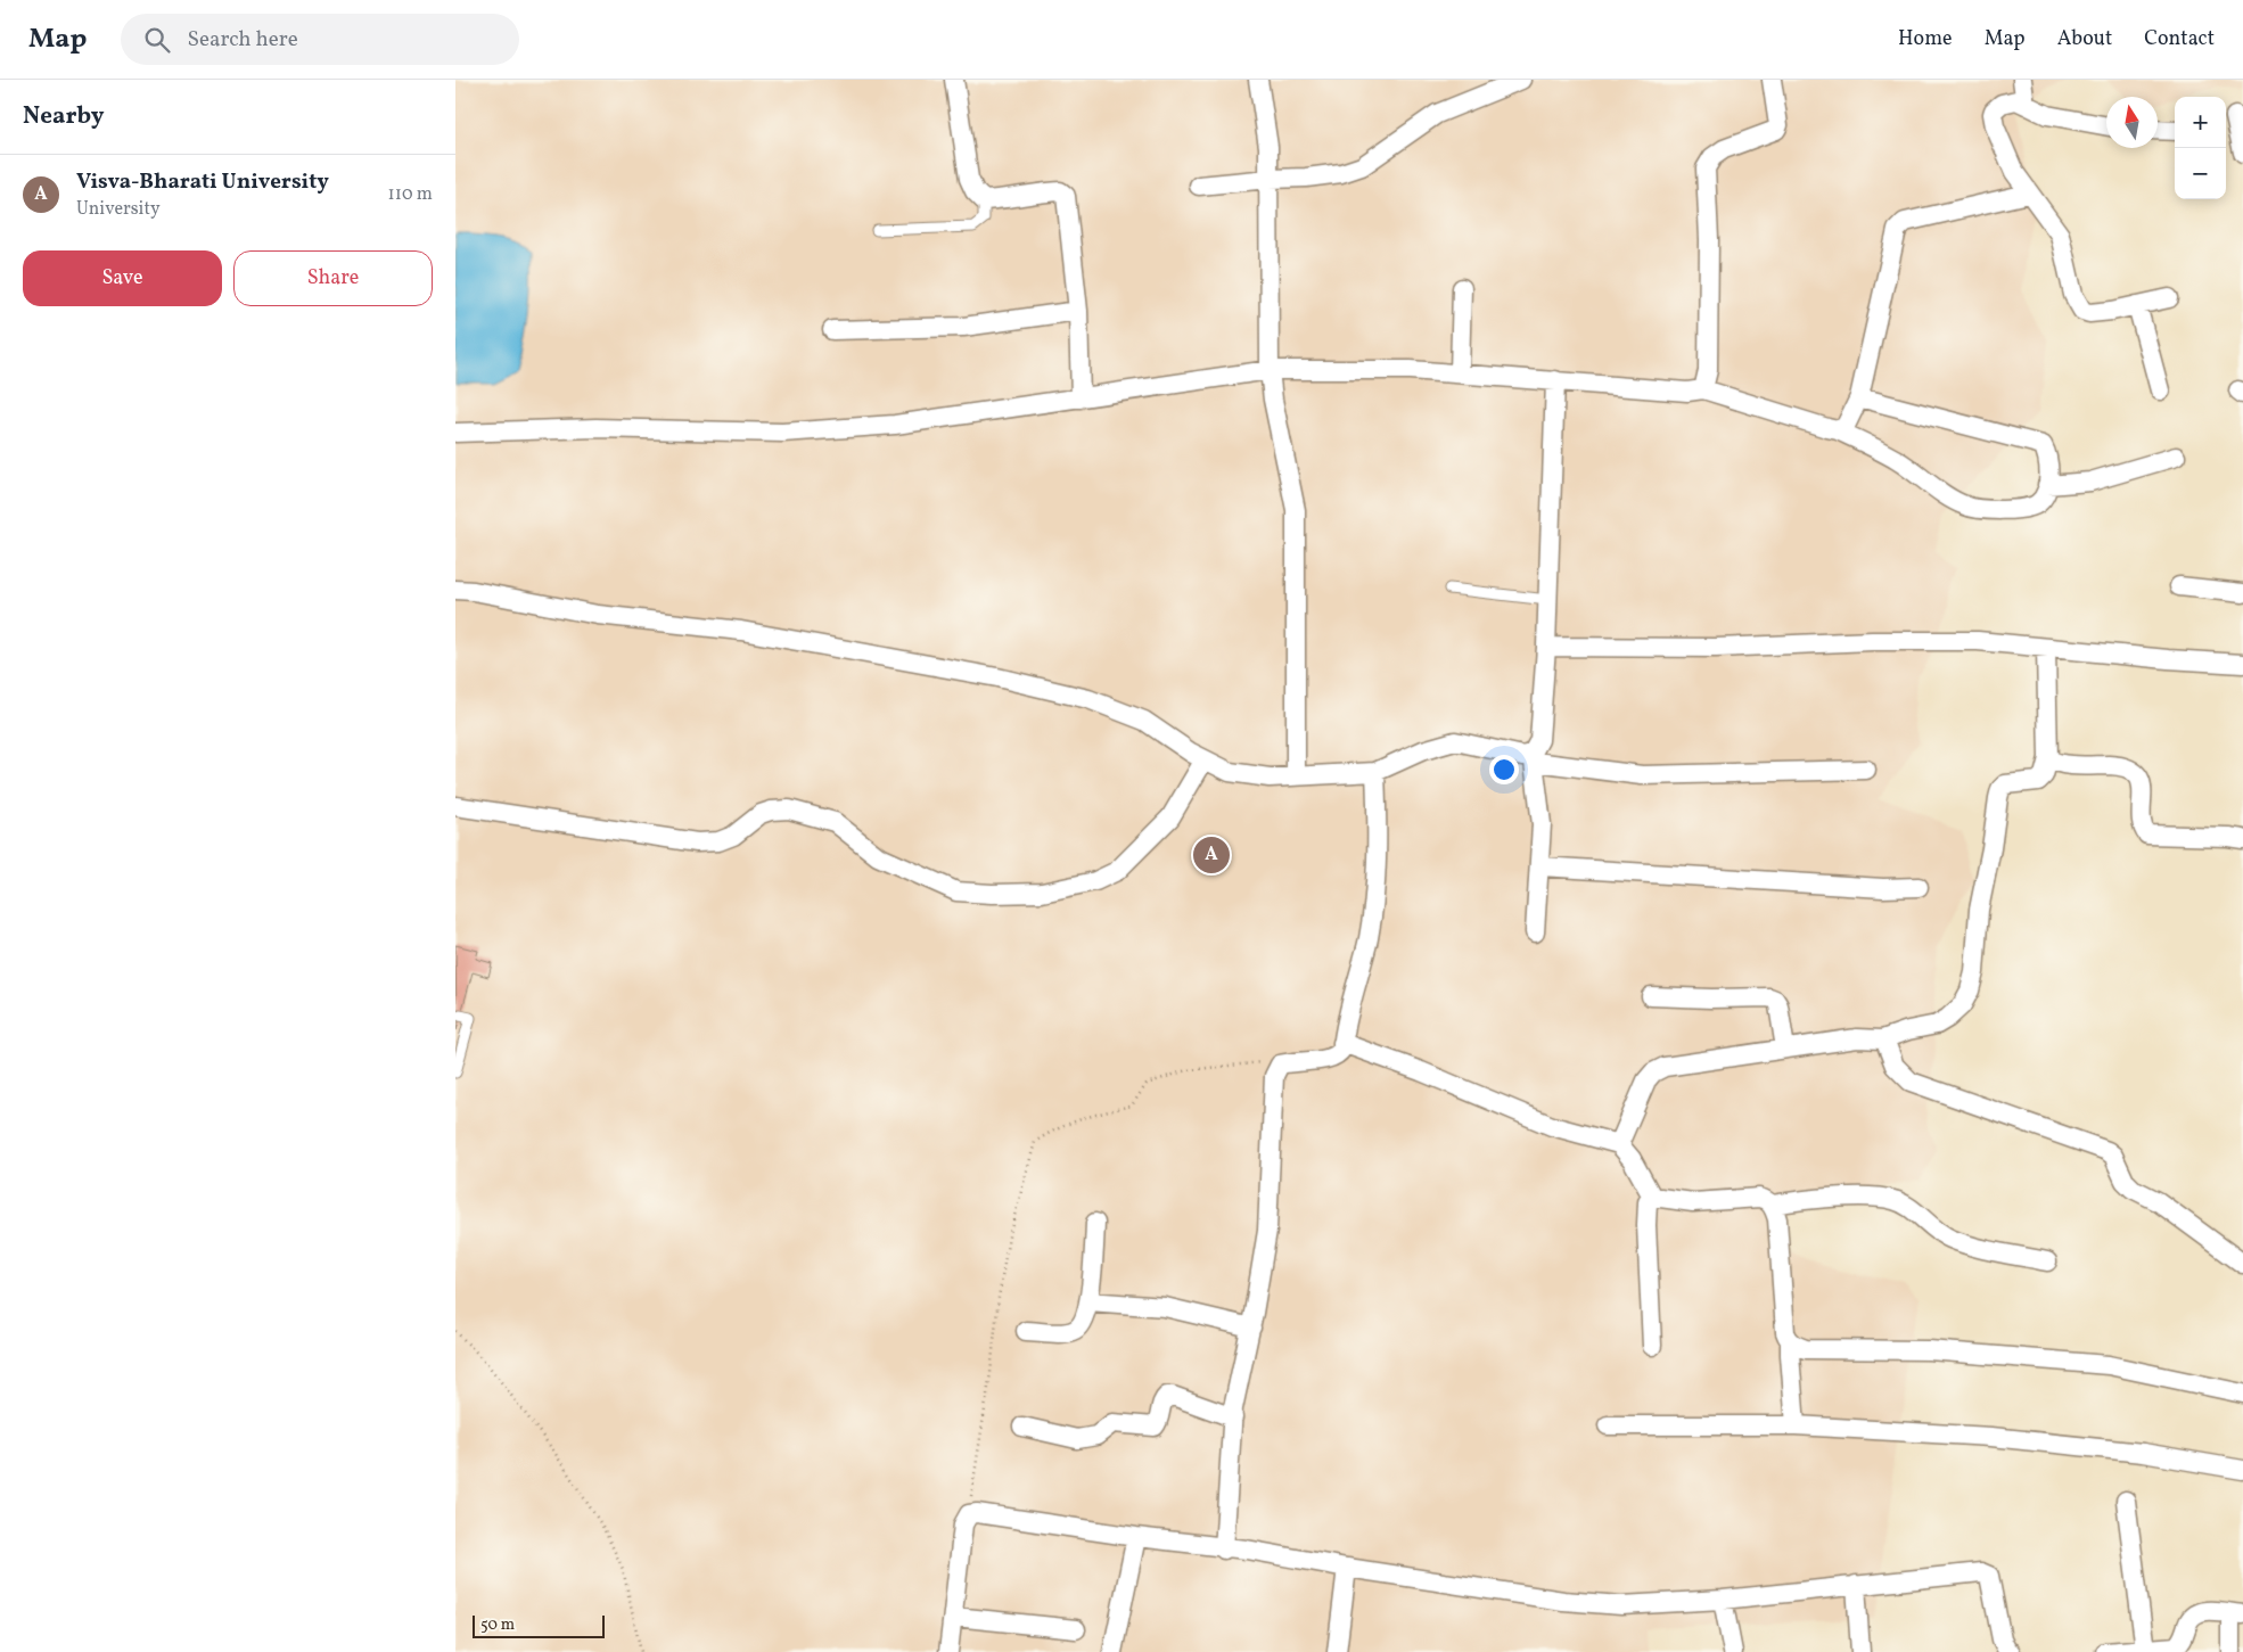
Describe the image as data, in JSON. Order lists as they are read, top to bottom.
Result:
{
  "scale_bar": "50 m",
  "north": "top",
  "page": {
    "header": "Map",
    "search": "Search here",
    "nav": [
      "Home",
      "Map",
      "About",
      "Contact"
    ],
    "heading": "Nearby",
    "map_buttons": ["+", "−"],
    "list": [
      {
        "mark": "A",
        "name": "Visva-Bharati University",
        "note": "University",
        "value": "110 m"
      }
    ],
    "buttons": ["Save", "Share"],
    "pins": "A",
    "scale": "50 m"
  }
}
